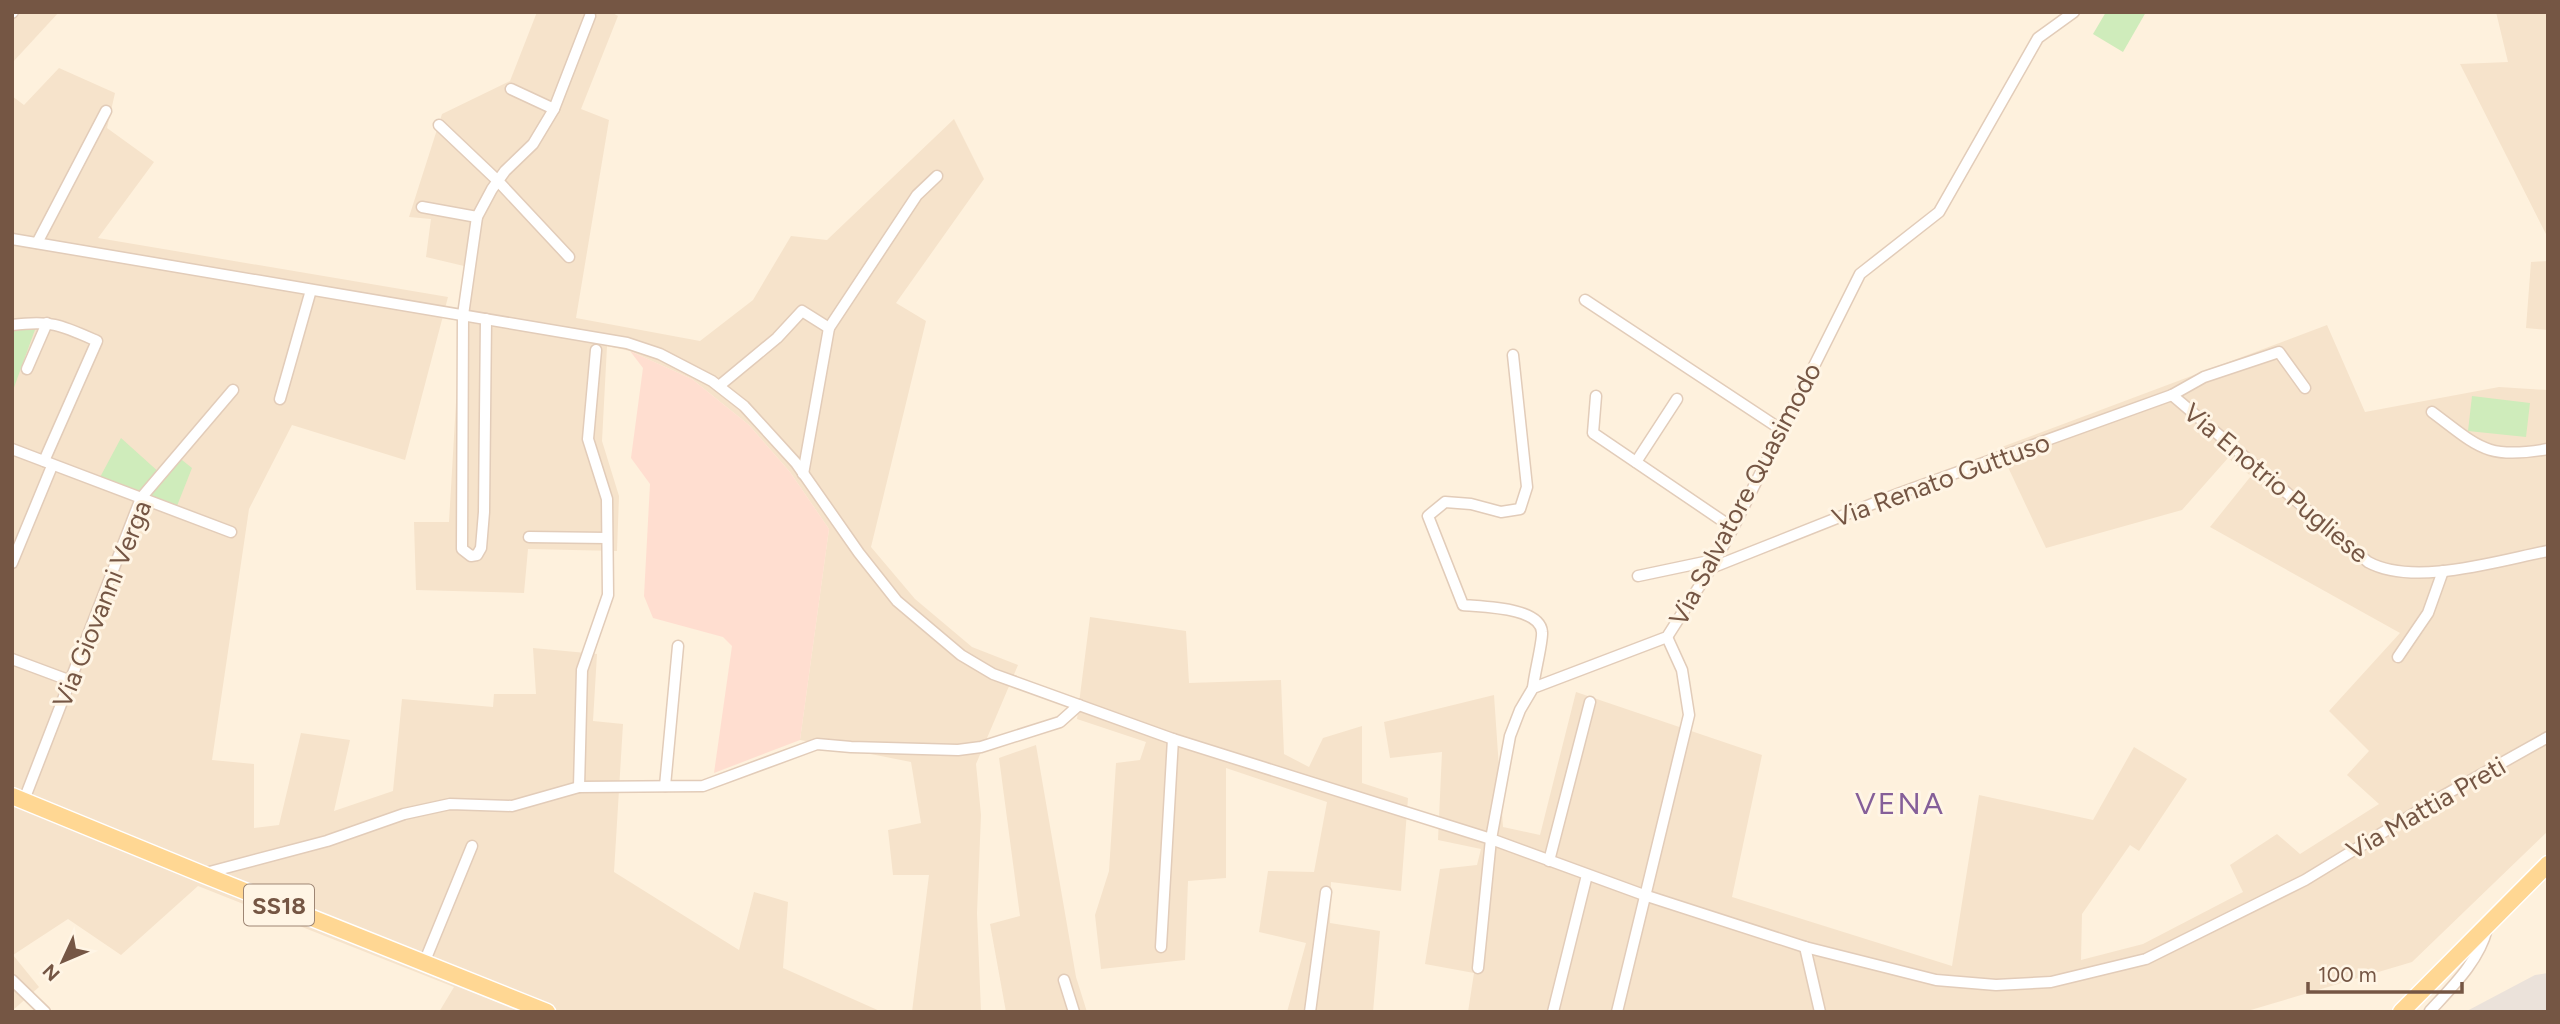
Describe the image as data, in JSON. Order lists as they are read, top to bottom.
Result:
{
  "streets": {
    "main road": ["SS18"],
    "street": [
      "Via Renato Guttuso",
      "Via Enotrio Pugliese",
      "Via Salvatore Quasimodo",
      "Via Giovanni Verga",
      "Via Mattia Preti"
    ]
  },
  "crossings": [
    ["Via Renato Guttuso", "Via Enotrio Pugliese"],
    ["Via Renato Guttuso", "Via Salvatore Quasimodo"],
    ["Via Giovanni Verga", "SS18"]
  ],
  "districts": ["VENA"],
  "scale_bar": "100 m",
  "north": "bottom left"
}
